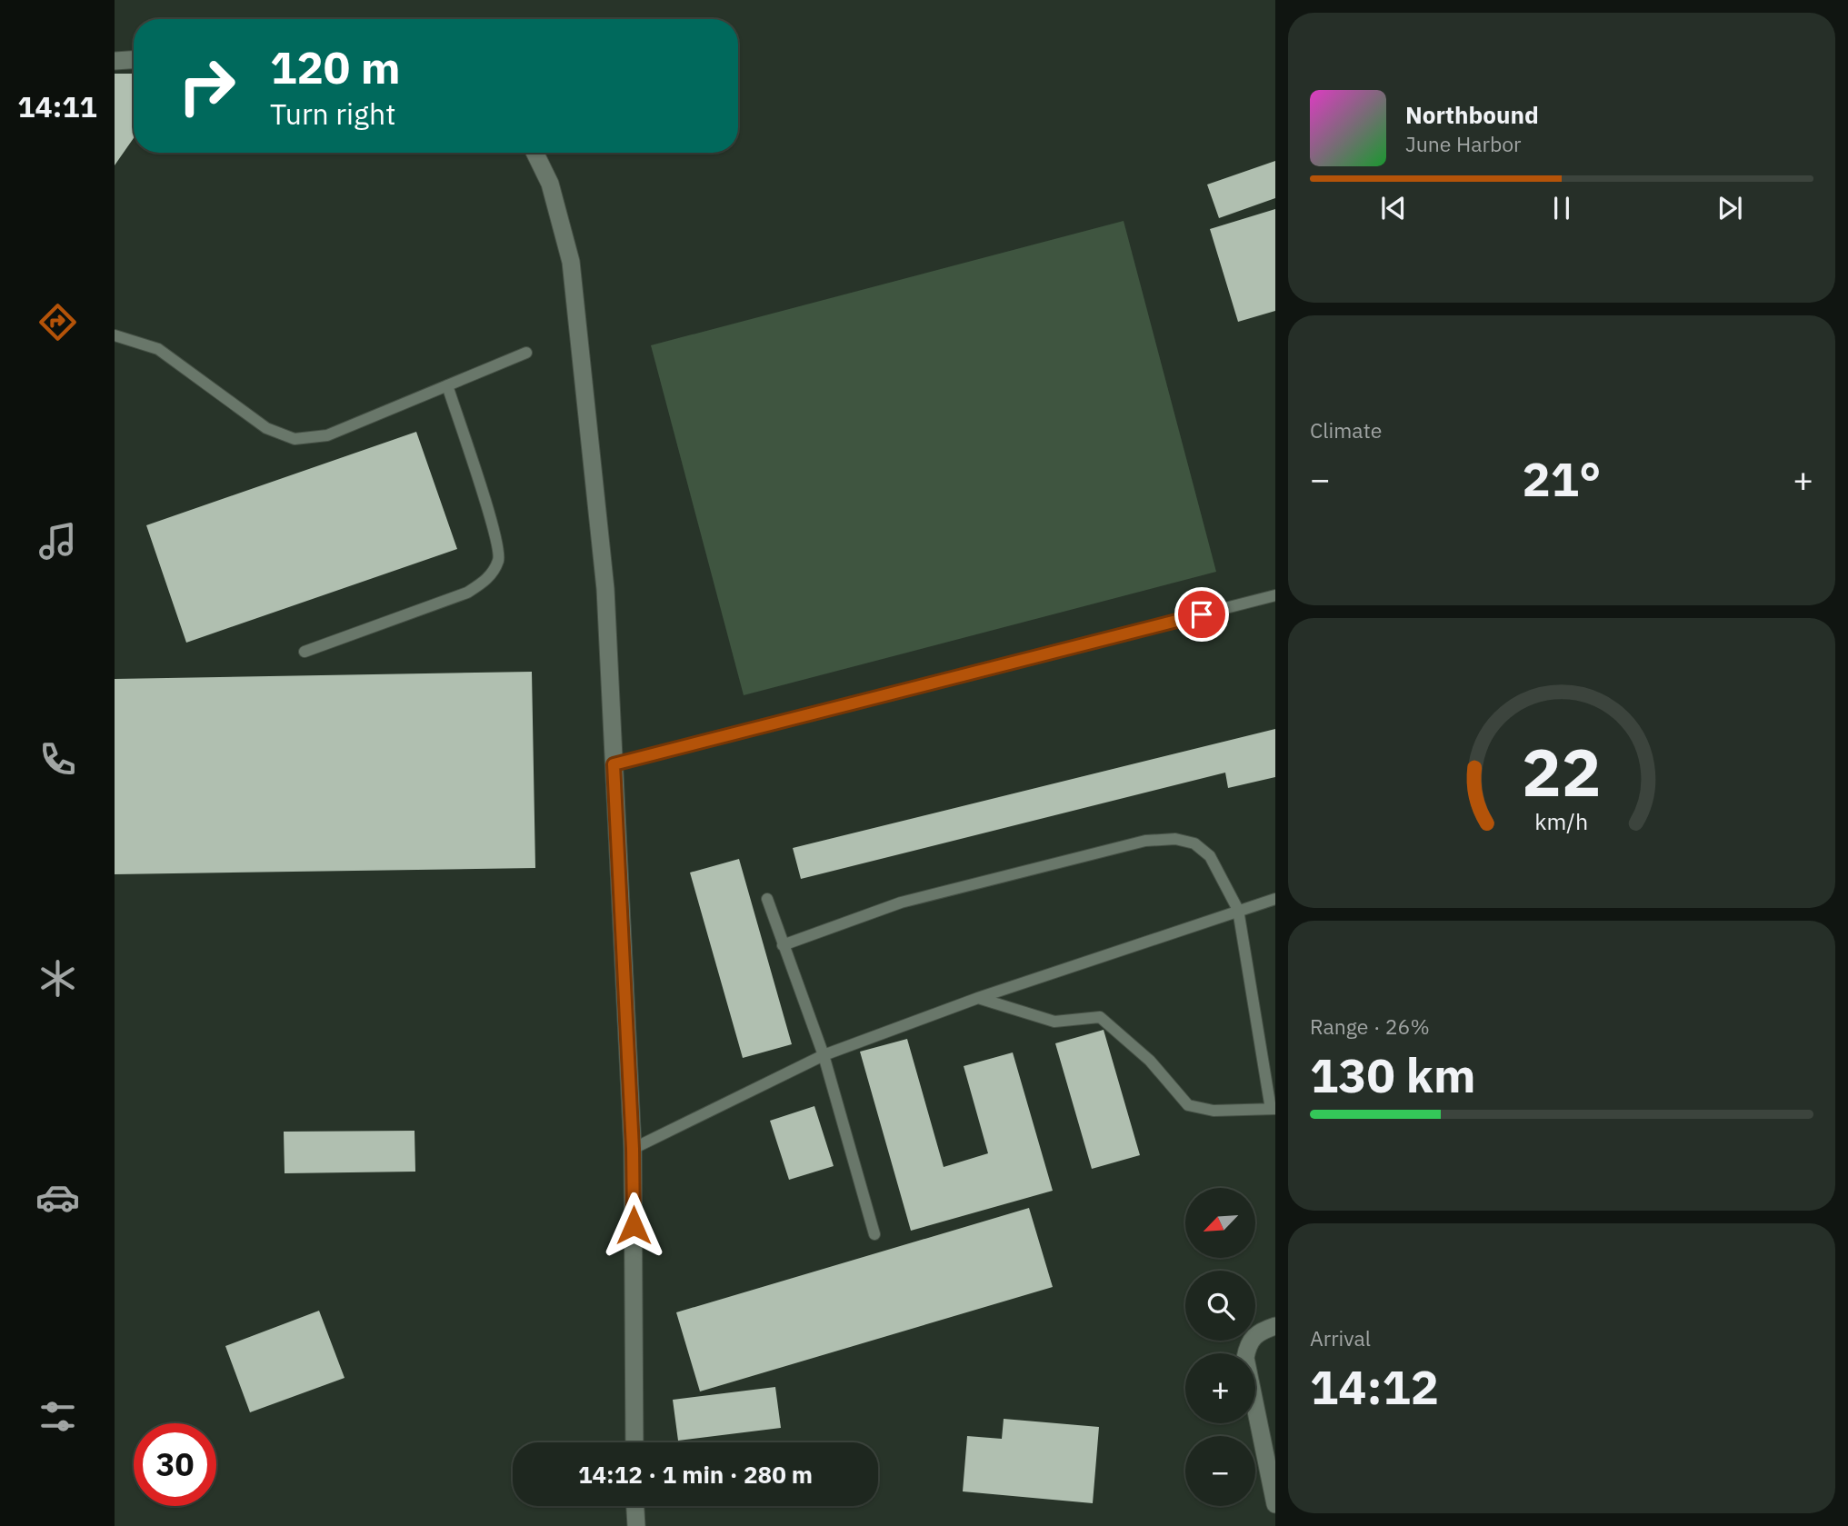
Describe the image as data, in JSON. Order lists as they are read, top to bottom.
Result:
{
  "north": "bottom left",
  "page": {
    "tabs": "14:11",
    "turn": ["120 m", "Turn right"],
    "song": ["Northbound", "June Harbor"],
    "tile": [
      "Climate",
      ["Range · 26%", "130 km"],
      ["Arrival", "14:12"]
    ],
    "heat": ["−", "21°", "+"],
    "map_buttons": ["+", "−"],
    "limit": "30",
    "trip": "14:12 · 1 min · 280 m",
    "gauge": ["22", "km/h"]
  }
}
